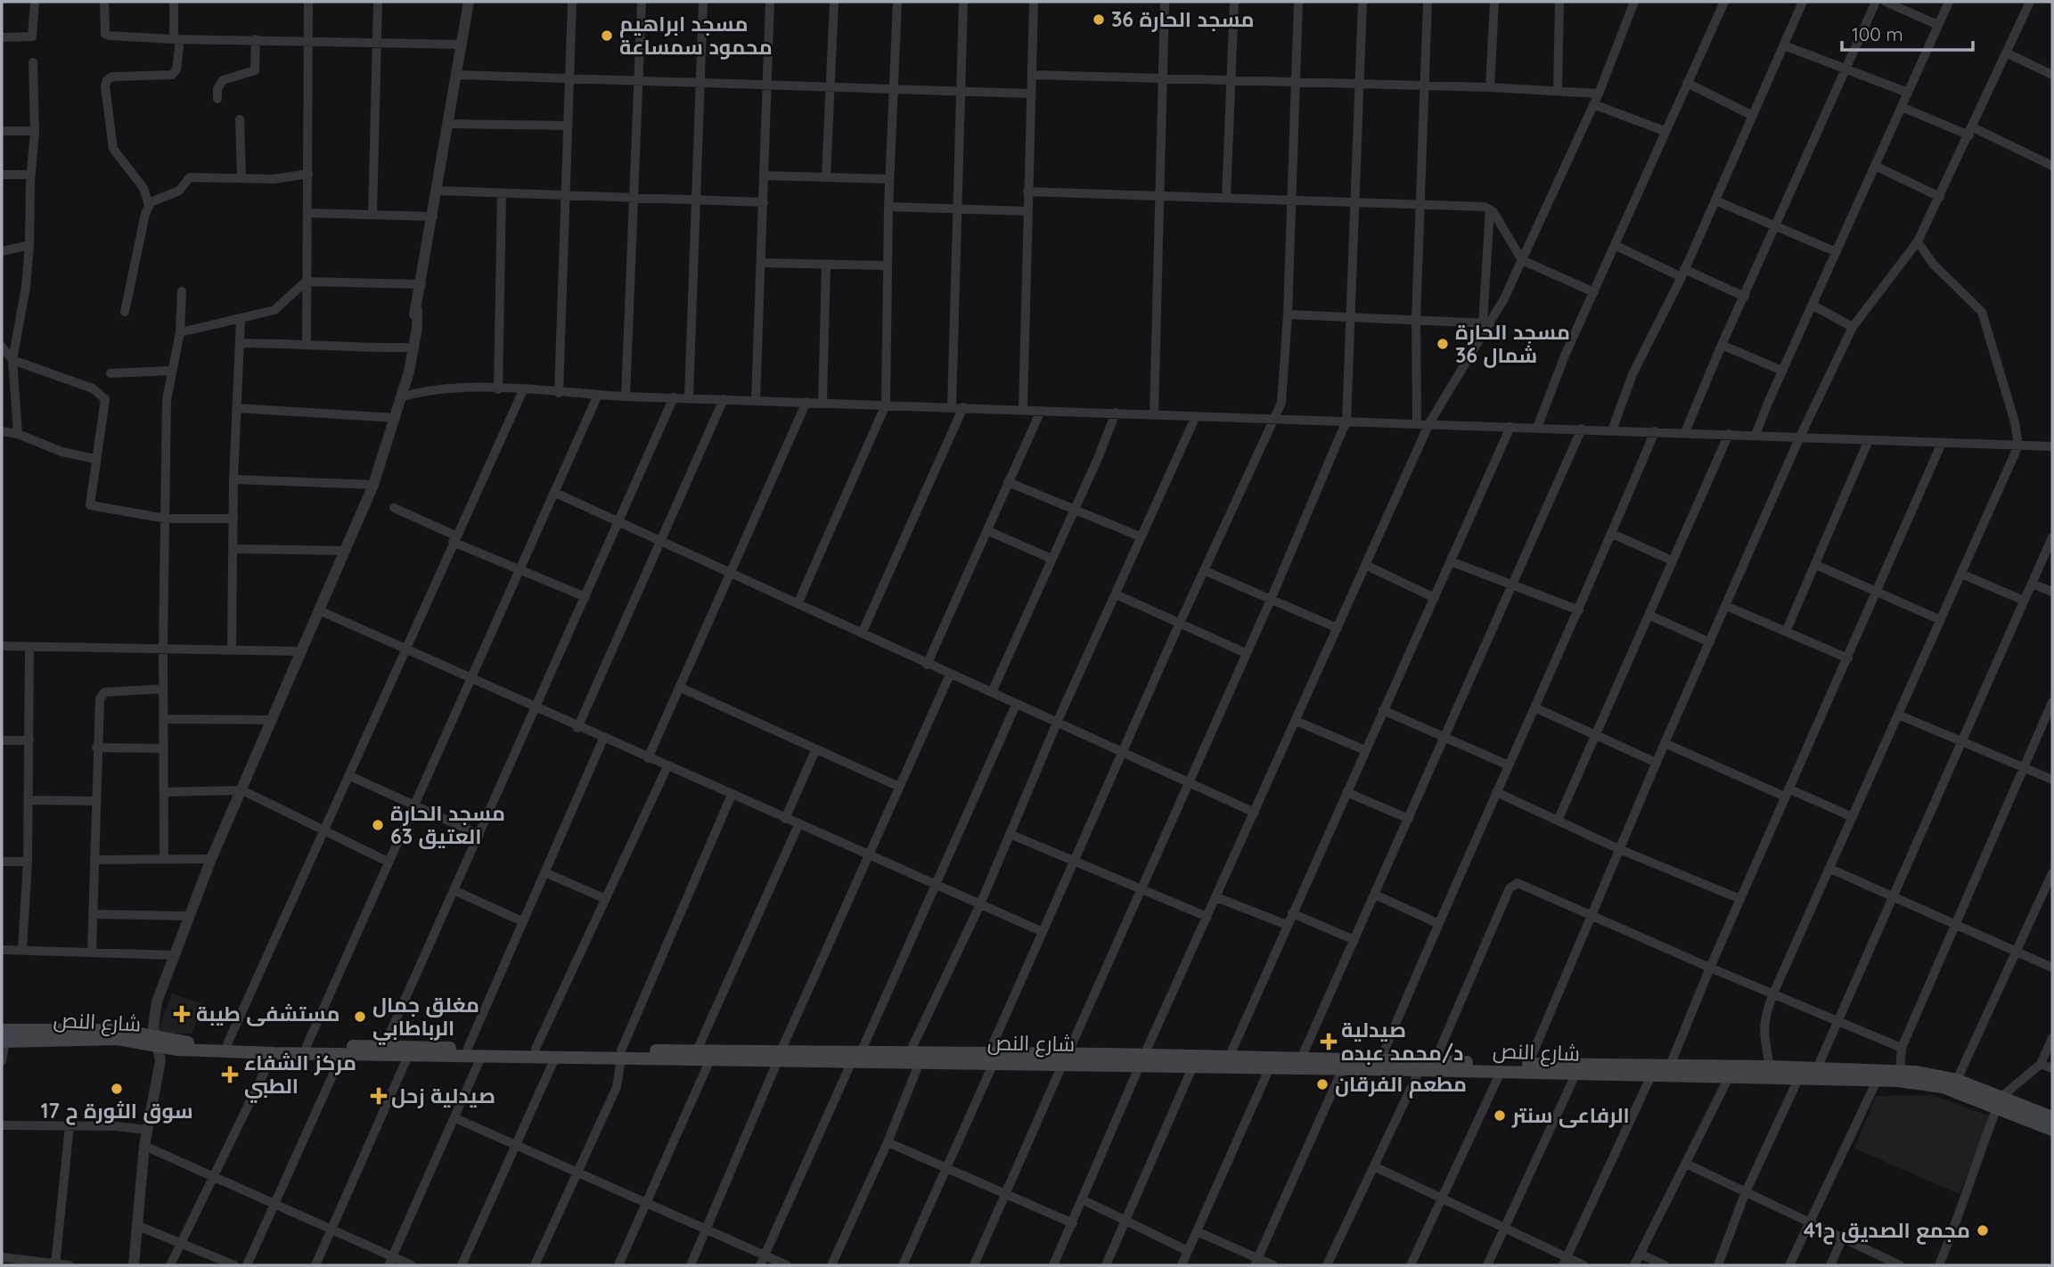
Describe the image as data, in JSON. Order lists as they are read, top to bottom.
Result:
{
  "streets": {
    "main road": ["شارع النص"]
  },
  "places": {
    "other": [
      "مسجد الحارة 36",
      "مسجد ابراهيم محمود سمساعة",
      "مسجد الحارة 36 شمال",
      "مسجد الحارة 63 العتيق",
      "مغلق جمال الرباطابي",
      "مطعم الفرقان",
      "سوق الثورة ح 17",
      "الرفاعى سنتر",
      "مجمع الصديق ح41"
    ],
    "health": [
      "مستشفى طيبة",
      "صيدلية د/محمد عبده",
      "مركز الشفاء الطبي",
      "صيدلية زحل"
    ]
  },
  "scale_bar": "100 m"
}
